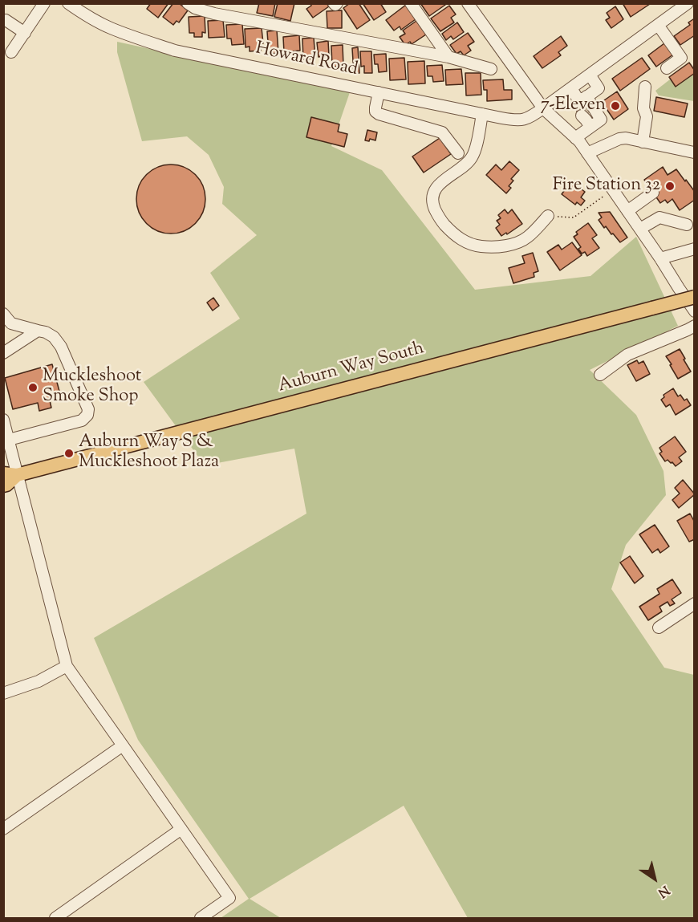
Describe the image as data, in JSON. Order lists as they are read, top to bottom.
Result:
{
  "streets": {
    "main road": ["Auburn Way South"],
    "street": ["Howard Road"]
  },
  "places": [
    "7-Eleven",
    "Fire Station 32",
    "Muckleshoot Smoke Shop",
    "Auburn Way S & Muckleshoot Plaza"
  ],
  "north": "bottom right"
}
